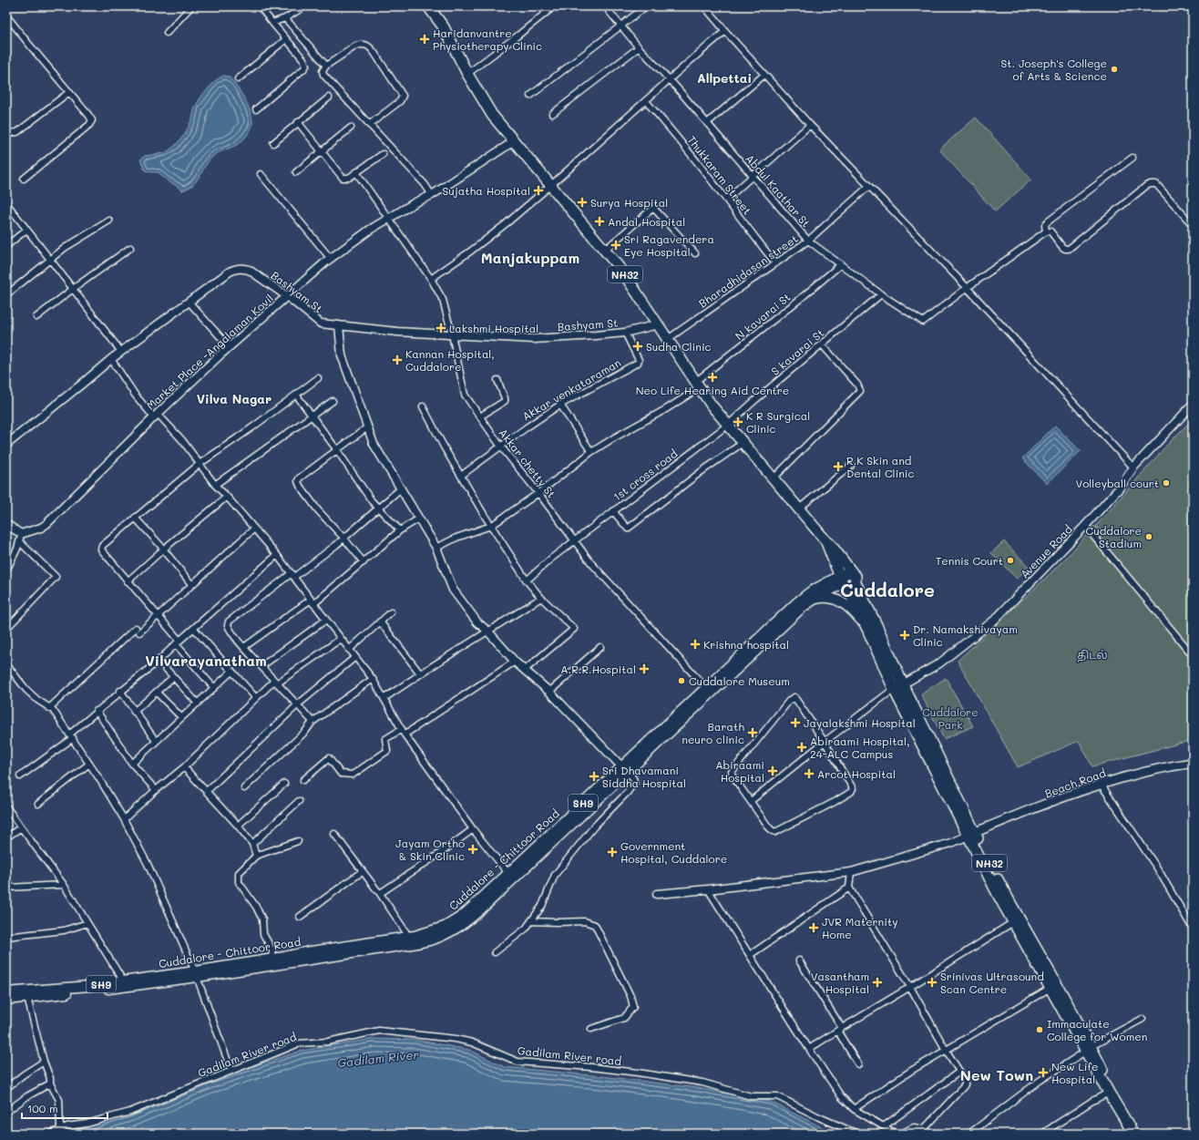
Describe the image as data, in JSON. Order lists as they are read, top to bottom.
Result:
{
  "streets": {
    "highway": ["NH32"],
    "main road": ["Beach Road", "SH9", "Cuddalore - Chittoor Road"],
    "street": [
      "Thukkaram Street",
      "Abdul Kaathar St",
      "Bharadhidasan street",
      "Bashyam St",
      "N kavarai St",
      "Market Place -Angalaman Kovil",
      "S kavarai St",
      "Akkar venkataraman",
      "Akkar chetty St",
      "1st cross road",
      "Avenue Road",
      "Gadilam River road"
    ]
  },
  "crossings": [
    ["Thukkaram Street", "Bharadhidasan street"],
    ["Abdul Kaathar St", "Bharadhidasan street"],
    ["Abdul Kaathar St", "N kavarai St"],
    ["Abdul Kaathar St", "S kavarai St"],
    ["Bharadhidasan street", "NH32"],
    ["NH32", "Bashyam St"],
    ["NH32", "N kavarai St"],
    ["NH32", "Market Place -Angalaman Kovil"],
    ["NH32", "S kavarai St"],
    ["NH32", "1st cross road"],
    ["NH32", "Avenue Road"],
    ["NH32", "Beach Road"],
    ["NH32", "Cuddalore - Chittoor Road"],
    ["Bashyam St", "Market Place -Angalaman Kovil"],
    ["Bashyam St", "Akkar venkataraman"],
    ["Bashyam St", "Akkar chetty St"],
    ["N kavarai St", "Akkar chetty St"],
    ["Market Place -Angalaman Kovil", "Akkar chetty St"],
    ["S kavarai St", "1st cross road"],
    ["Akkar venkataraman", "Akkar chetty St"],
    ["Akkar chetty St", "1st cross road"],
    ["Akkar chetty St", "Cuddalore - Chittoor Road"]
  ],
  "districts": [
    "Allpettai",
    "Manjakuppam",
    "Vilva Nagar",
    "Cuddalore",
    "Vilvarayanatham",
    "New Town"
  ],
  "water": ["Gadilam River"],
  "parks": ["திடல்", "Cuddalore Park"],
  "places": {
    "health": [
      "Haridanvantre Physiotherapy Clinic",
      "Sujatha Hospital",
      "Surya Hospital",
      "Andal Hospital",
      "Sri Ragavendera Eye Hospital",
      "Lakshmi Hospital",
      "Sudha Clinic",
      "Kannan Hospital, Cuddalore",
      "Neo Life Hearing Aid Centre",
      "K R Surgical Clinic",
      "R.K Skin and Dental Clinic",
      "Dr. Namakshivayam Clinic",
      "Krishna hospital",
      "A.R.R.Hospital",
      "Jayalakshmi Hospital",
      "Barath neuro clinic",
      "Abiraami Hospital, 24-ALC Campus",
      "Abiraami Hospital",
      "Arcot Hospital",
      "Sri Dhavamani Siddha Hospital",
      "Jayam Ortho & Skin Clinic",
      "Government Hospital, Cuddalore",
      "JVR Maternity Home",
      "Vasantham Hospital",
      "Srinivas Ultrasound Scan Centre",
      "New Life Hospital"
    ],
    "other": [
      "St. Joseph's College of Arts & Science",
      "Volleyball court",
      "Cuddalore Stadium",
      "Tennis Court",
      "Cuddalore Museum",
      "Immaculate College for Women"
    ]
  },
  "scale_bar": "100 m"
}
